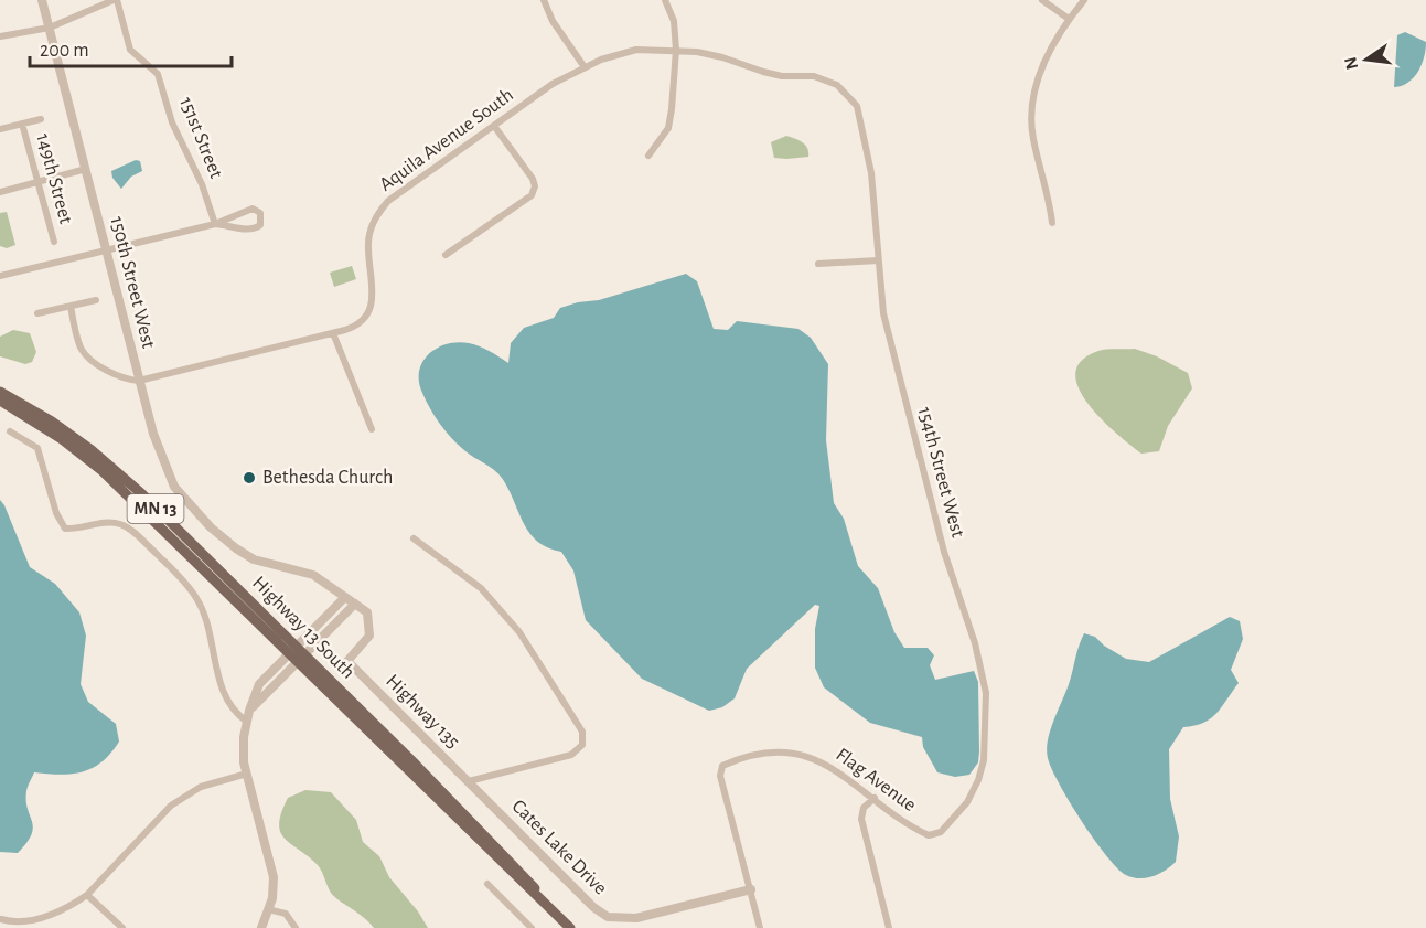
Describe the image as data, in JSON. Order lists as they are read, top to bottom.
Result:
{
  "streets": {
    "main road": ["MN 13", "Highway 13 South"],
    "street": [
      "151st Street",
      "Aquila Avenue South",
      "149th Street",
      "150th Street West",
      "154th Street West",
      "Highway 135",
      "Flag Avenue",
      "Cates Lake Drive"
    ]
  },
  "crossings": [
    ["Aquila Avenue South", "150th Street West"],
    ["Aquila Avenue South", "154th Street West"],
    ["150th Street West", "Highway 135"],
    ["154th Street West", "Flag Avenue"],
    ["Highway 135", "Cates Lake Drive"],
    ["Flag Avenue", "Cates Lake Drive"]
  ],
  "places": ["Bethesda Church"],
  "scale_bar": "200 m",
  "north": "left"
}
